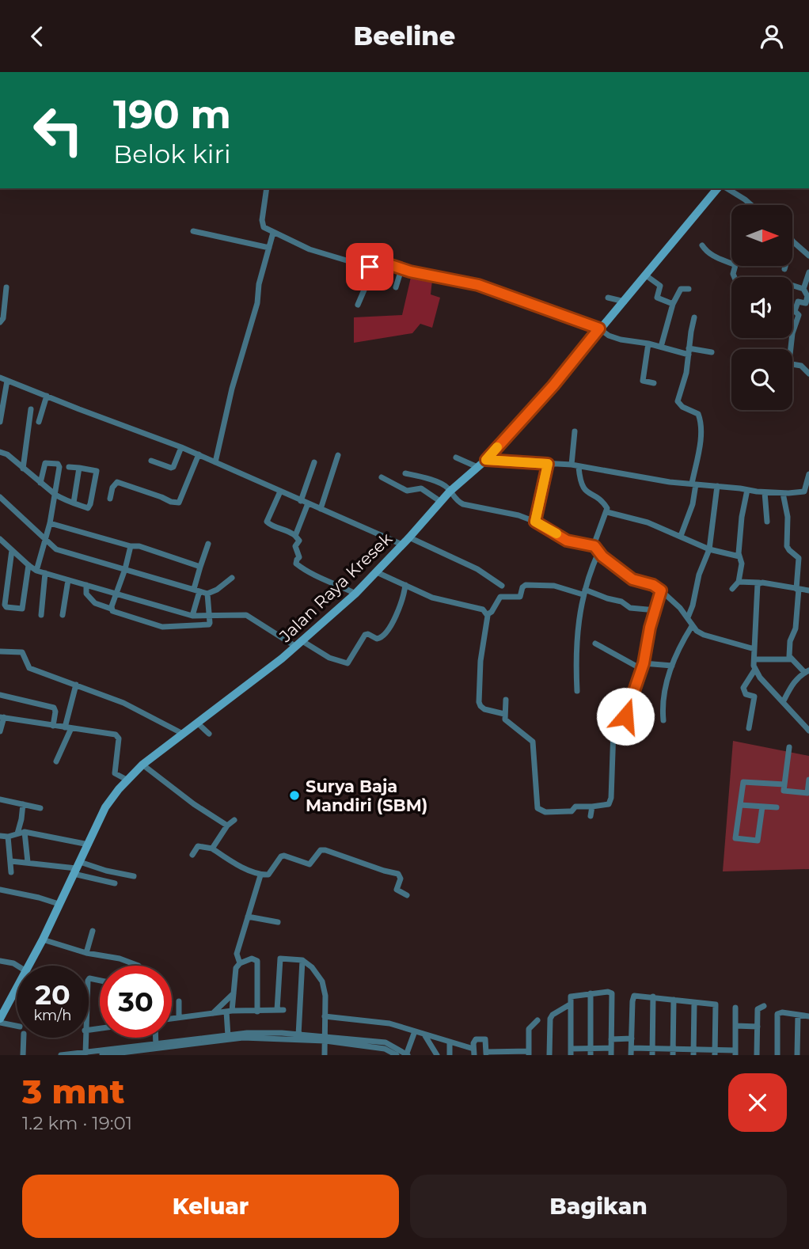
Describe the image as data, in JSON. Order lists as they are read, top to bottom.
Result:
{
  "streets": {
    "main road": ["Jalan Raya Kresek"]
  },
  "places": ["Surya Baja Mandiri (SBM)"],
  "north": "right",
  "page": {
    "header": "Beeline",
    "turn": ["190 m", "Belok kiri"],
    "speed": "20 km/h",
    "limit": "30",
    "heading": ["3 mnt", "1.2 km · 19:01"],
    "buttons": ["Keluar", "Bagikan"]
  }
}
